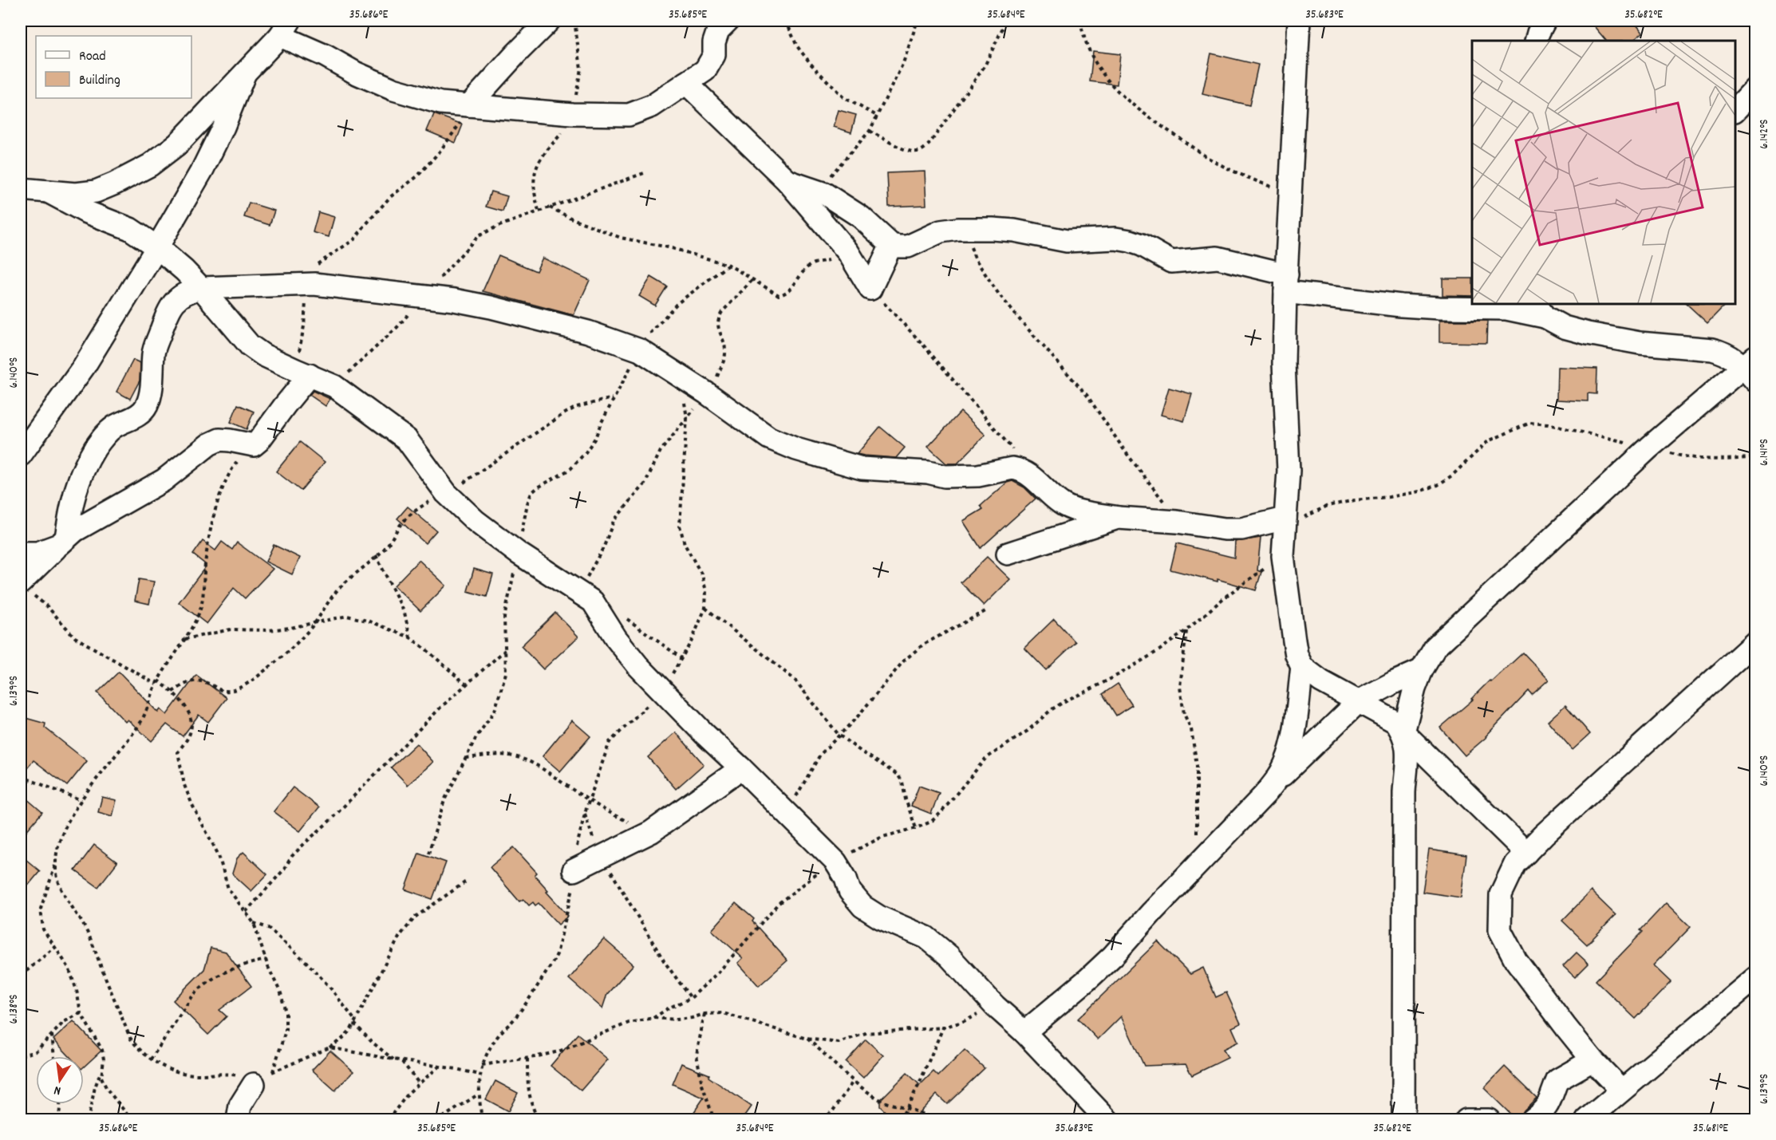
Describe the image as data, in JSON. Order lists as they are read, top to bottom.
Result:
{
  "legend": ["Road", "Building"],
  "north": "bottom",
  "coordinates": [
    "35.686°E",
    "35.685°E",
    "35.684°E",
    "35.683°E",
    "35.682°E",
    "6.142°S",
    "6.140°S",
    "6.141°S",
    "6.139°S",
    "6.138°S",
    "35.681°E"
  ]
}
